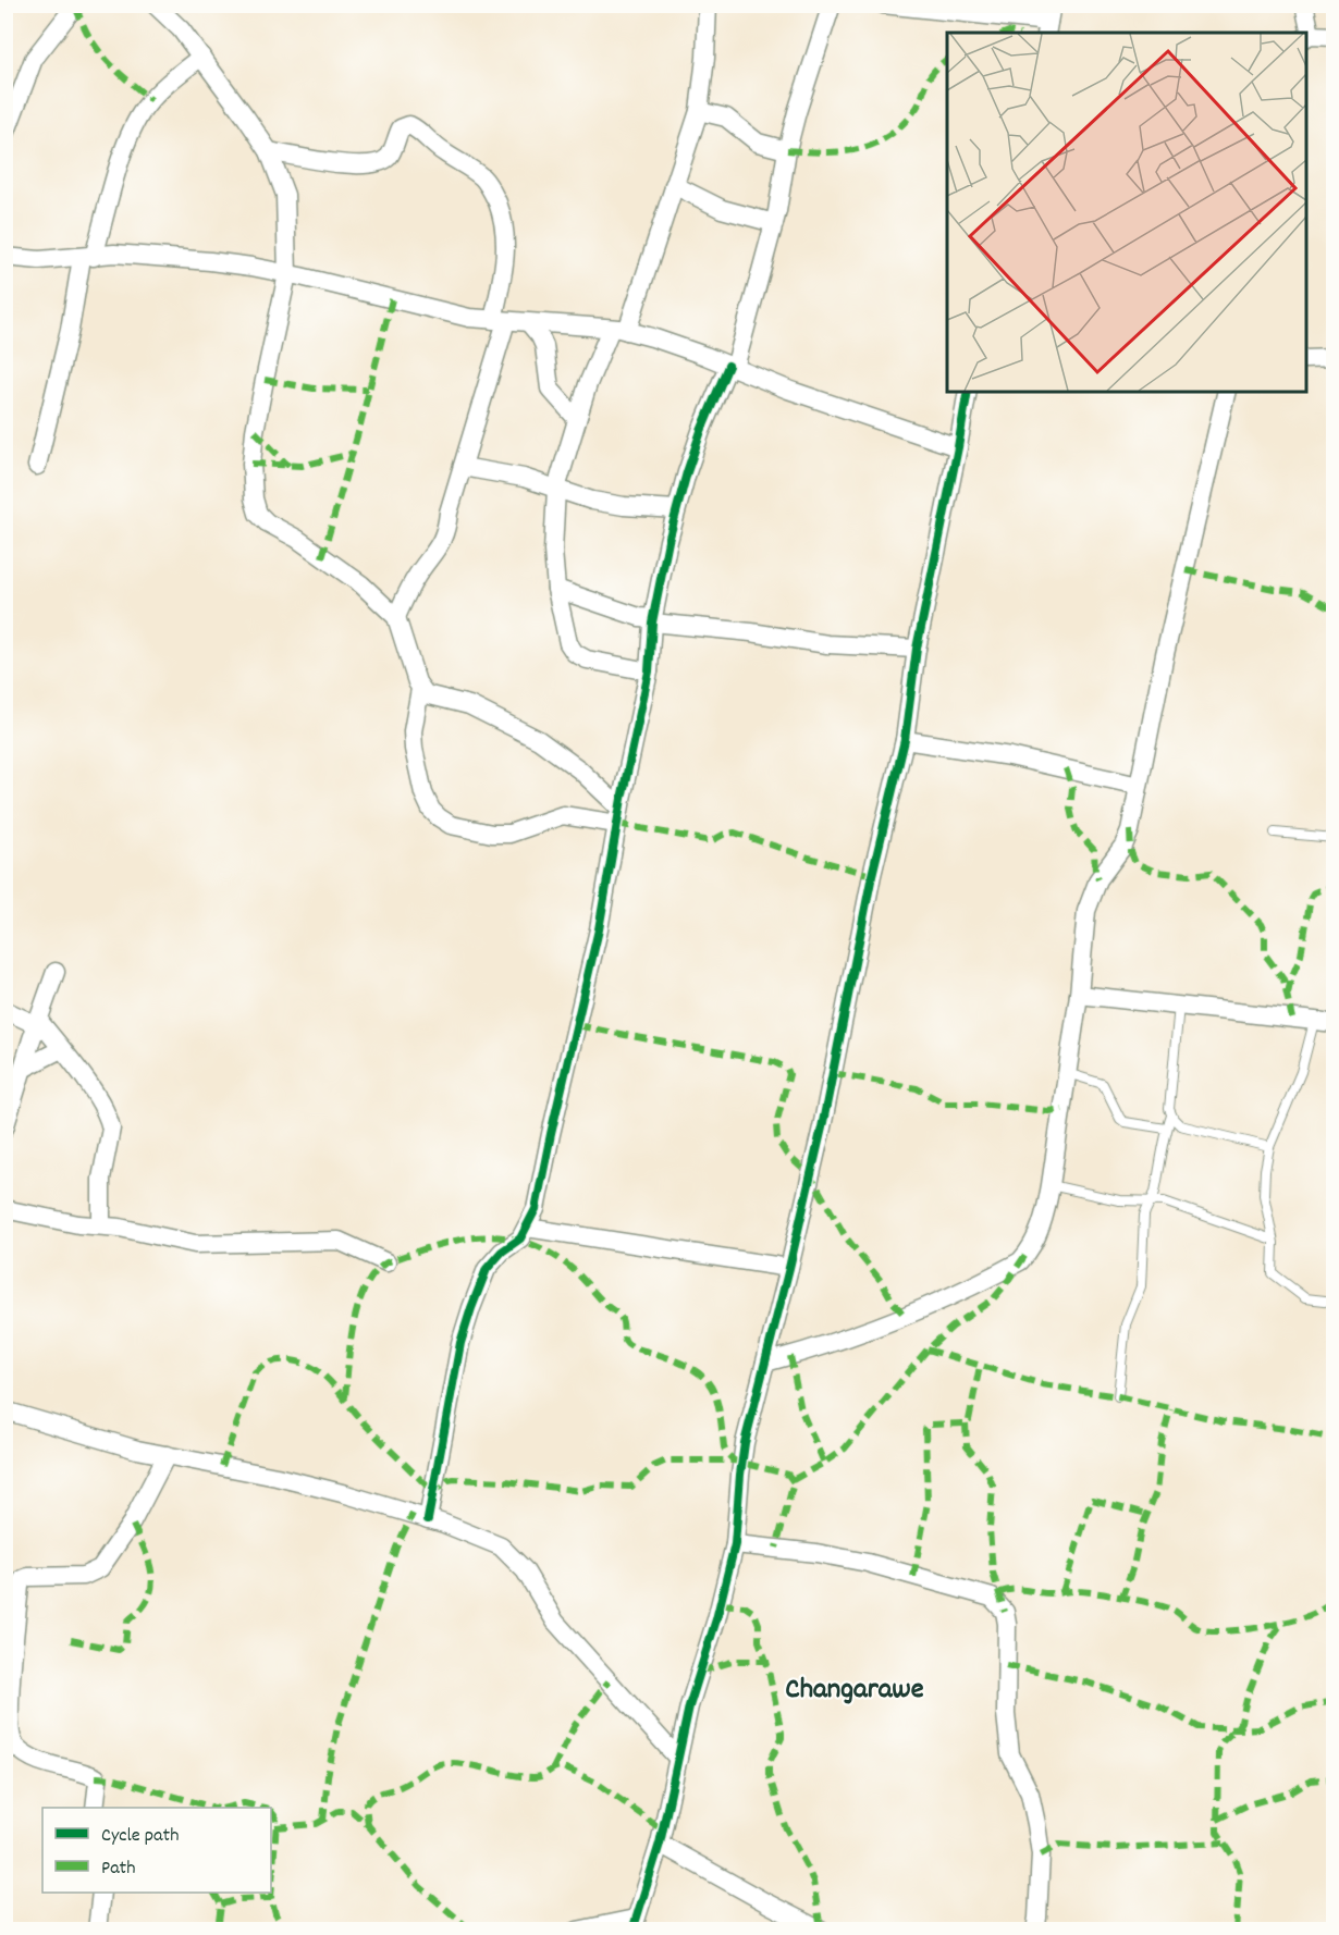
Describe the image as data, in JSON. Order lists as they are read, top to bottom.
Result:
{
  "districts": ["Changarawe"],
  "legend": ["Cycle path", "Path"]
}
